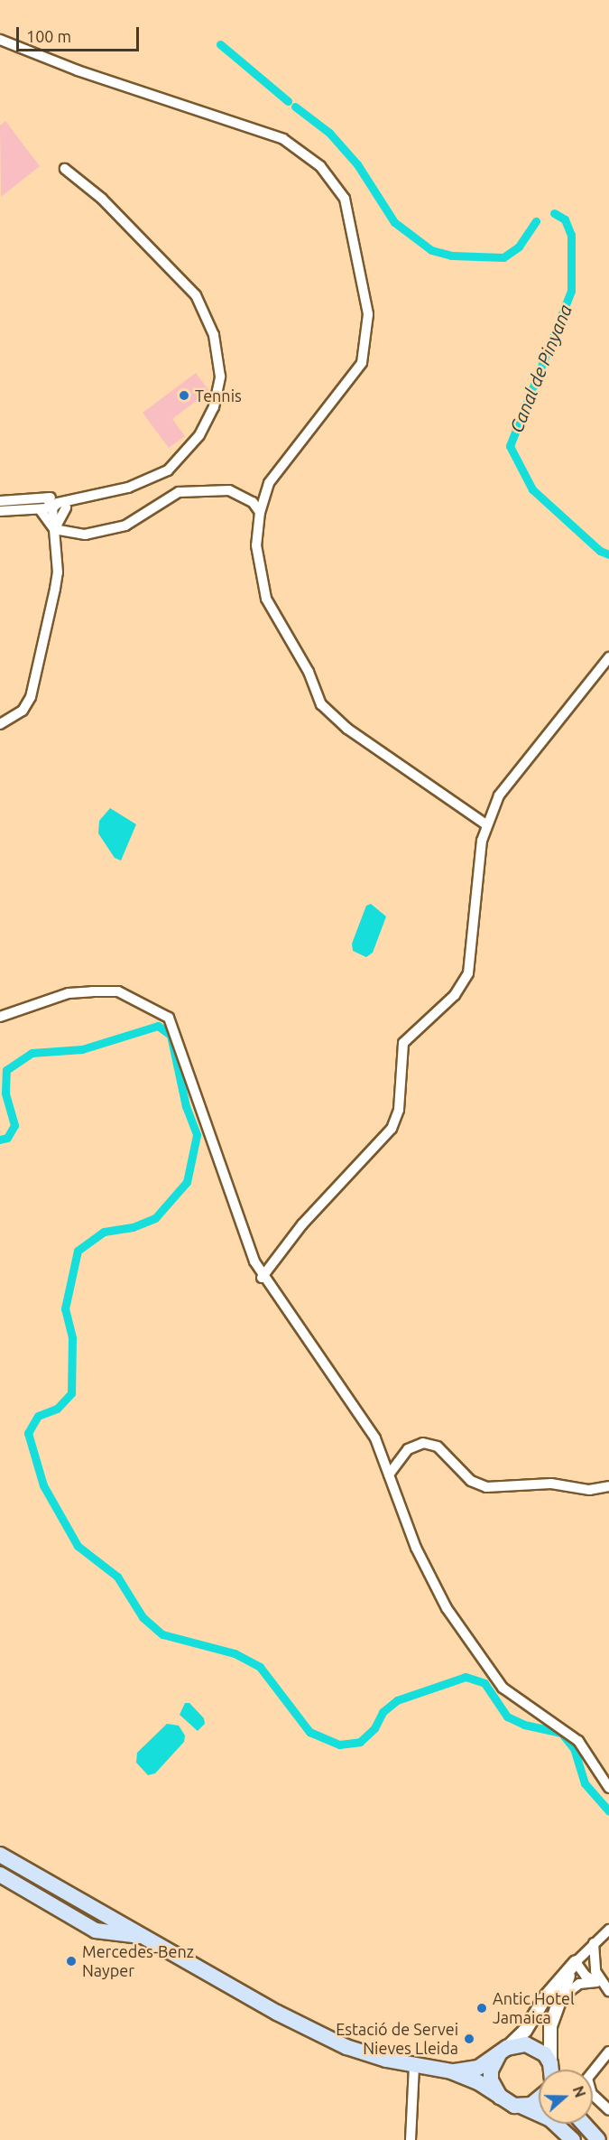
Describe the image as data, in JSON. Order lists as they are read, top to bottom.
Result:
{
  "water": ["Canal de Pinyana"],
  "places": [
    "Tennis",
    "Mercedes-Benz Nayper",
    "Antic Hotel Jamaica",
    "Estació de Servei Nieves Lleida"
  ],
  "scale_bar": "100 m",
  "north": "right"
}
